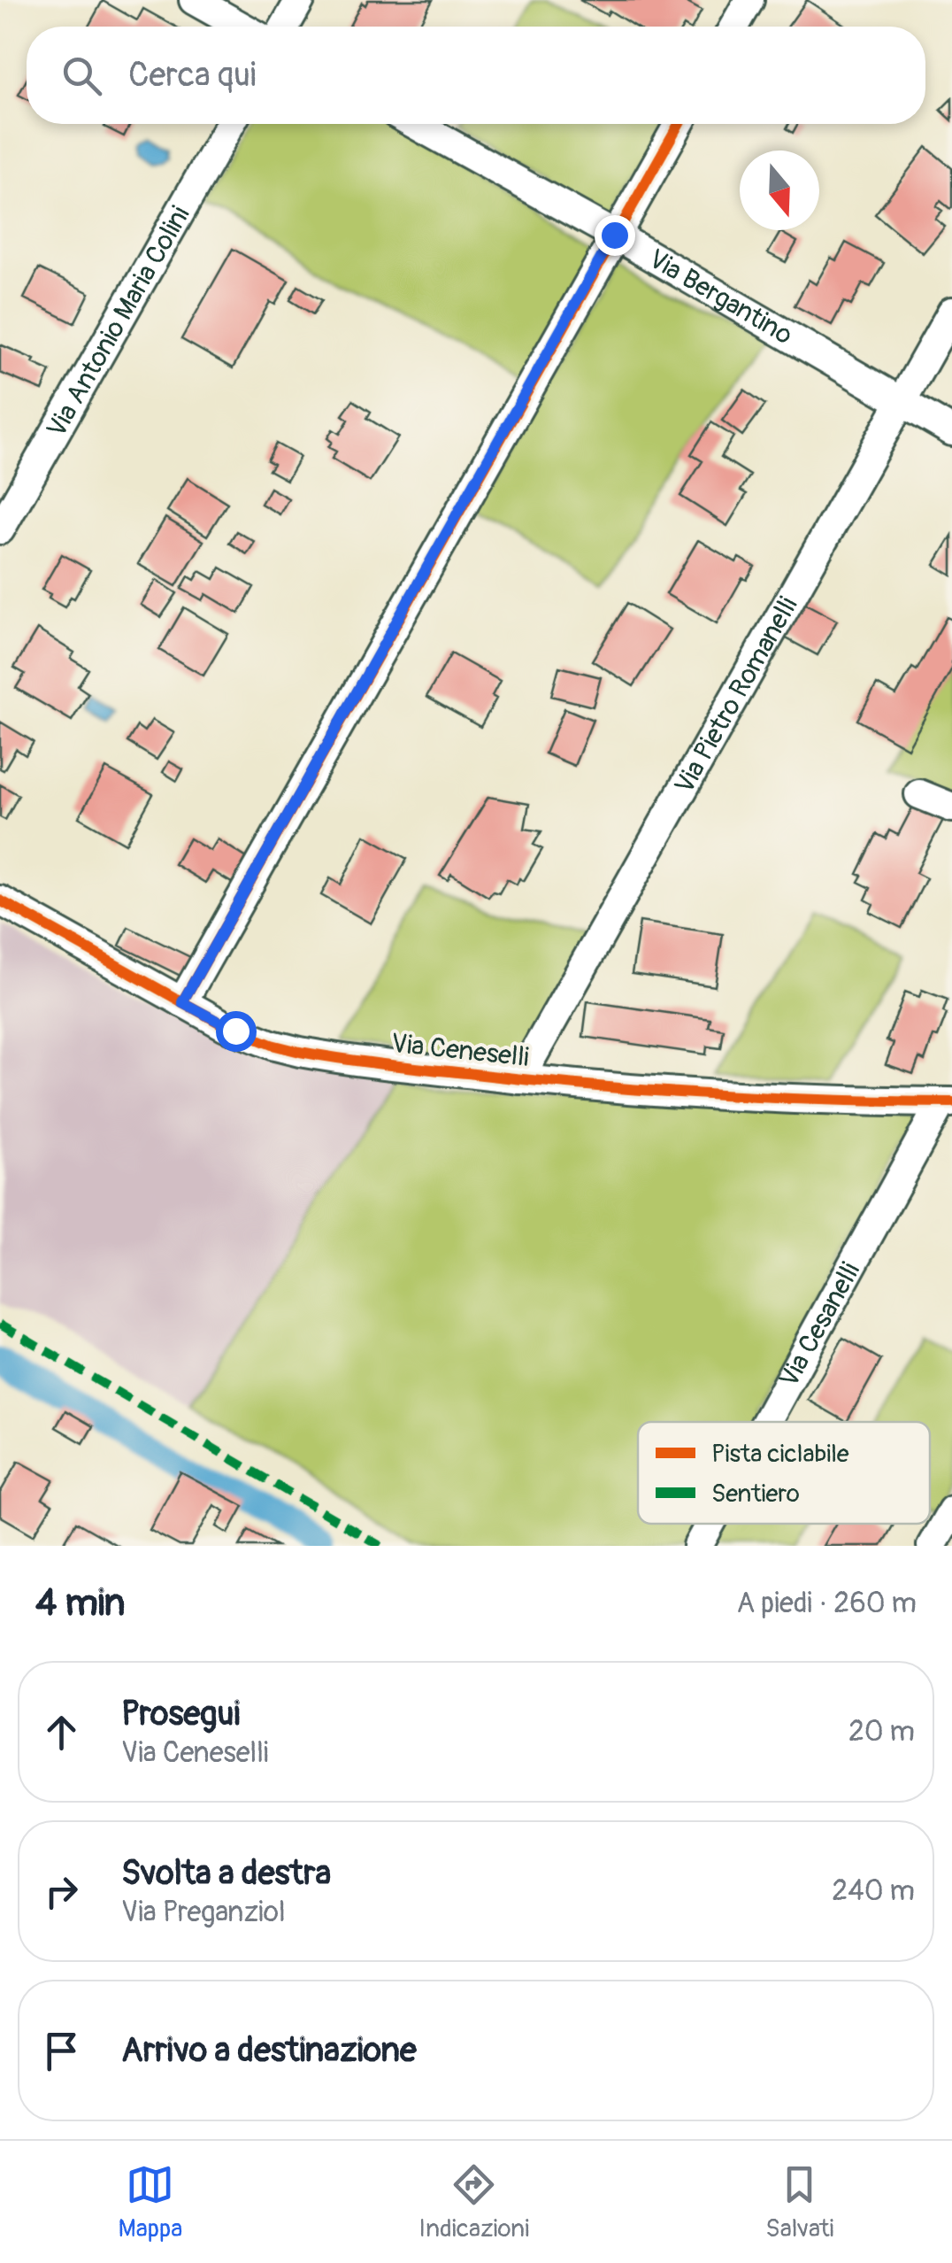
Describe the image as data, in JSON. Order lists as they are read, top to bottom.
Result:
{
  "streets": {
    "street": [
      "Via Bergantino",
      "Via Antonio Maria Colini",
      "Via Pietro Romanelli",
      "Via Ceneselli",
      "Via Cesanelli"
    ]
  },
  "crossings": [
    ["Via Bergantino", "Via Pietro Romanelli"],
    ["Via Pietro Romanelli", "Via Ceneselli"],
    ["Via Ceneselli", "Via Cesanelli"]
  ],
  "legend": ["Pista ciclabile", "Sentiero"],
  "north": "bottom",
  "page": {
    "search": "Cerca qui",
    "heading": ["4 min", "A piedi · 260 m"],
    "list": [
      ["Prosegui", "Via Ceneselli", "20 m"],
      ["Svolta a destra", "Via Preganziol", "240 m"],
      "Arrivo a destinazione"
    ],
    "nav": ["Mappa", "Indicazioni", "Salvati"]
  }
}
